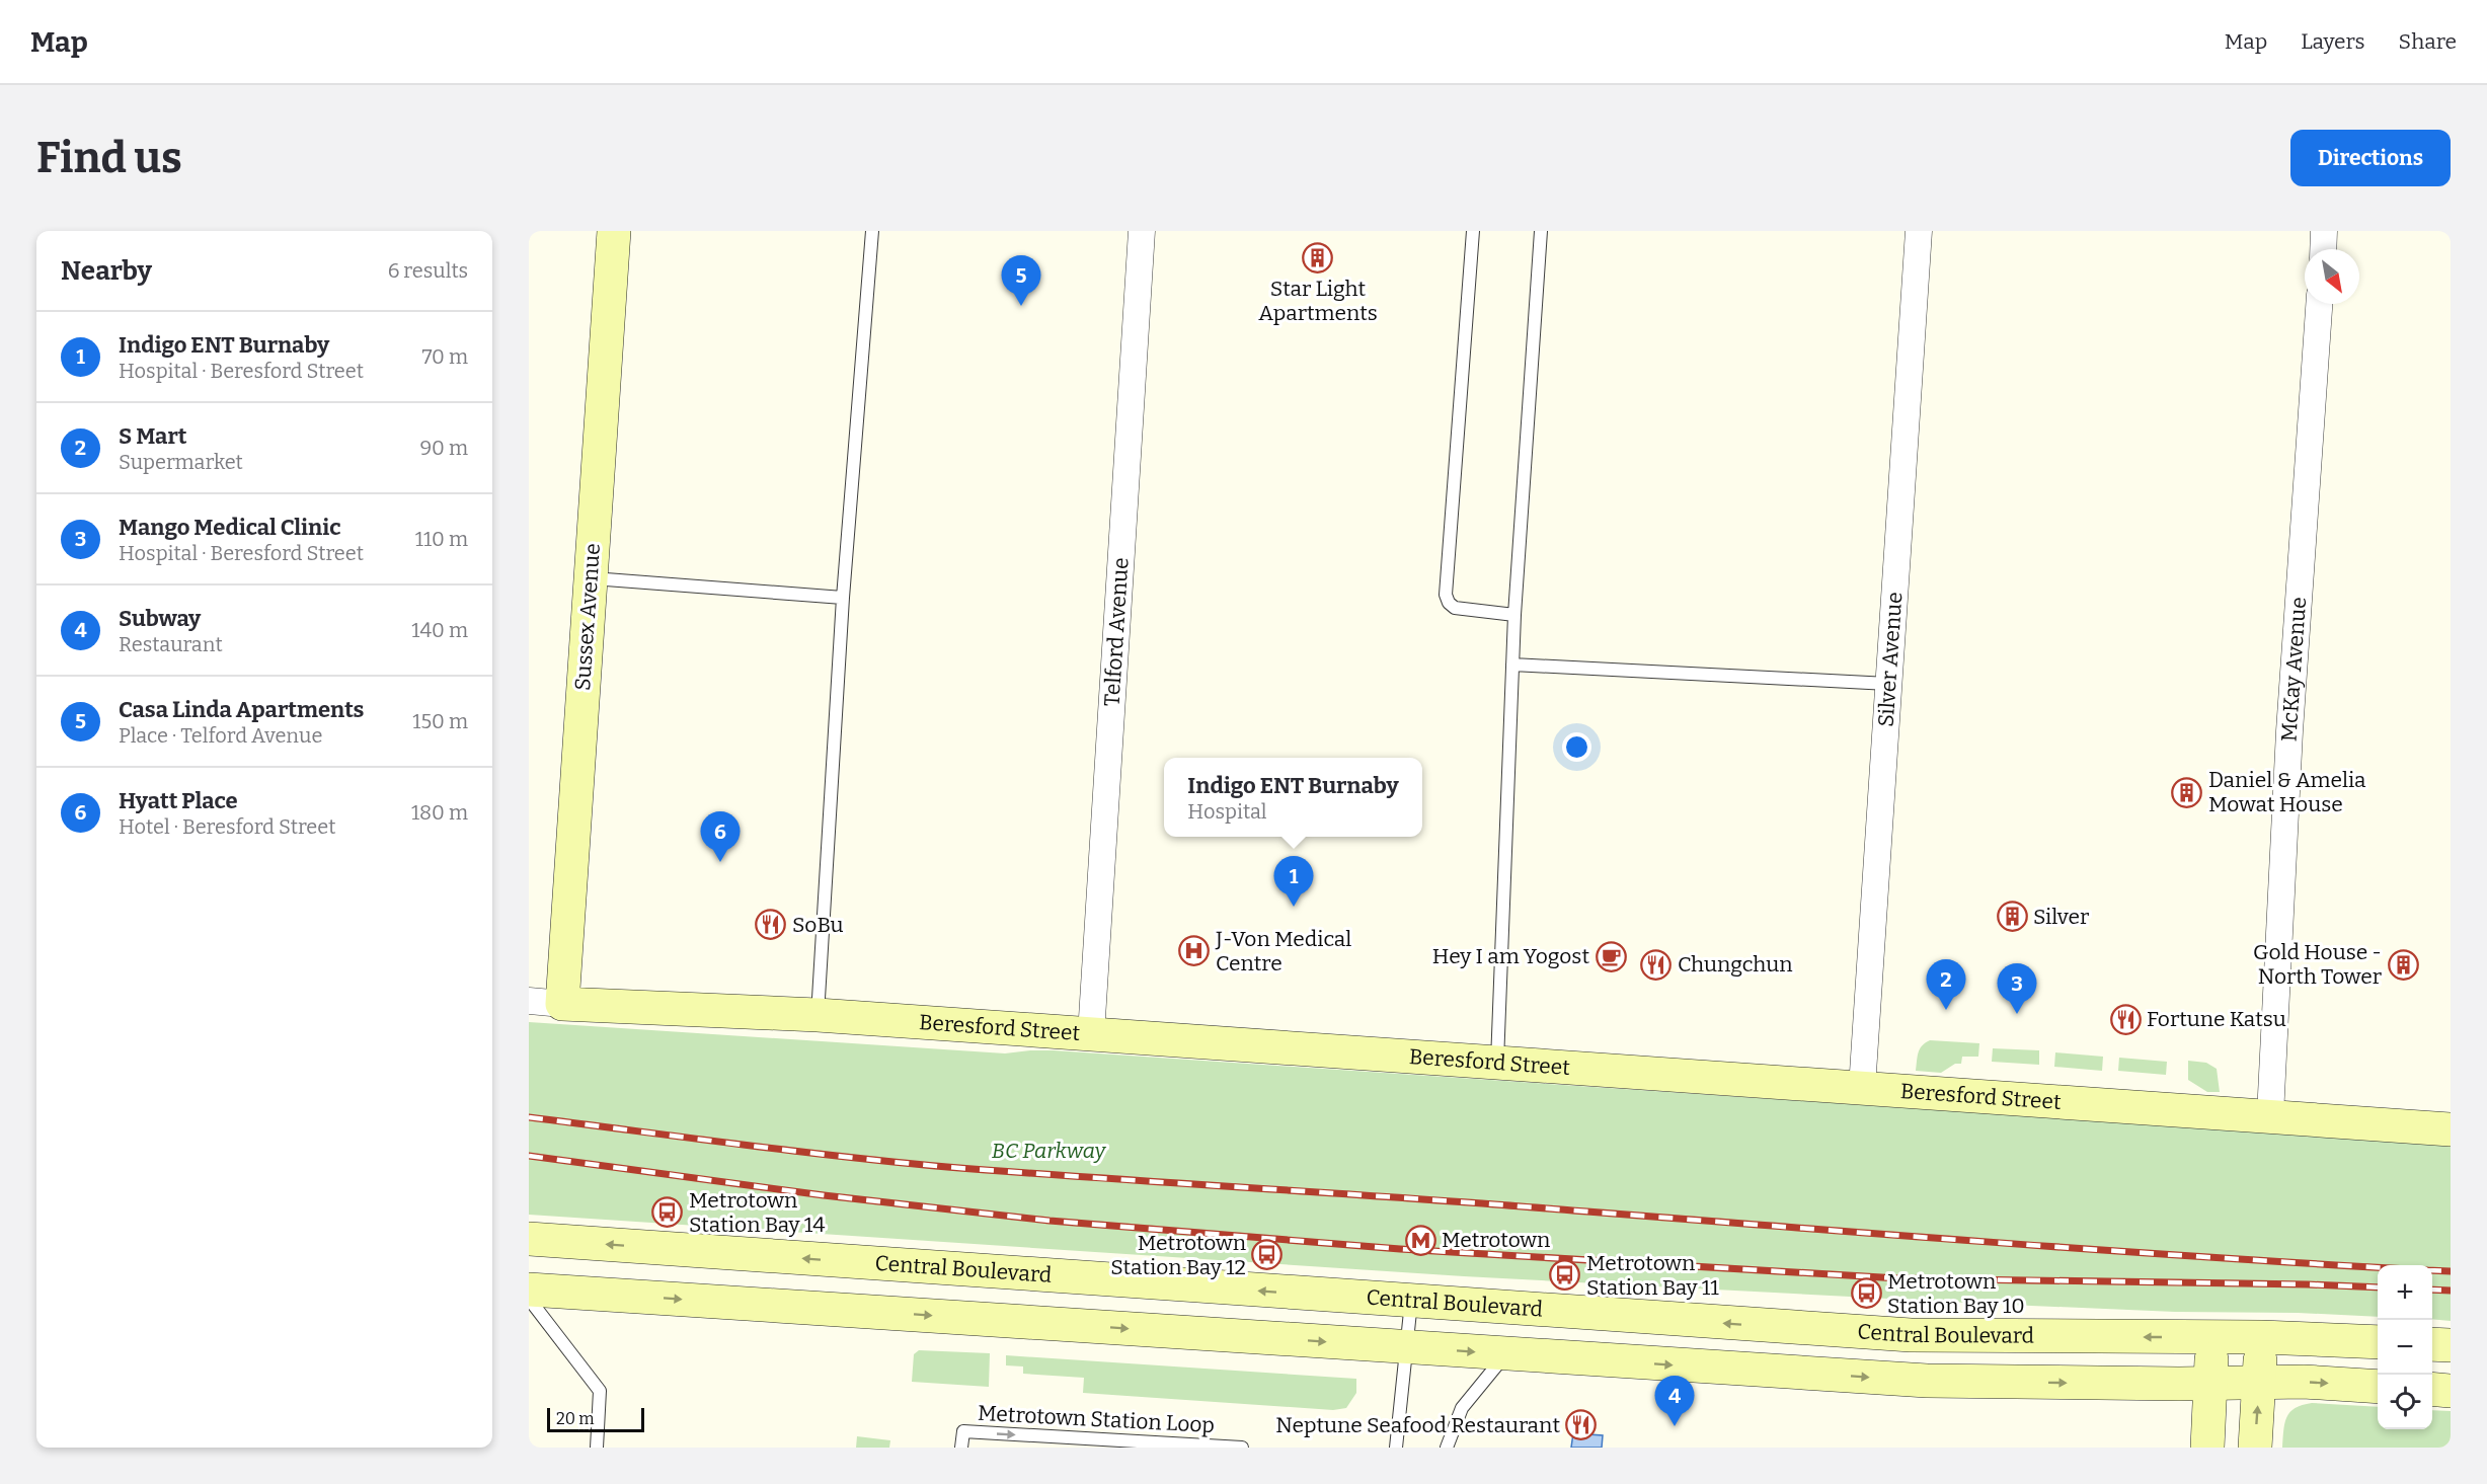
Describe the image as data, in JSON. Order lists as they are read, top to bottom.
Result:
{
  "streets": {
    "street": [
      "Sussex Avenue",
      "Telford Avenue",
      "Silver Avenue",
      "McKay Avenue",
      "Beresford Street",
      "Central Boulevard"
    ],
    "lane": ["Metrotown Station Loop"]
  },
  "crossings": [
    ["Sussex Avenue", "Beresford Street"],
    ["Telford Avenue", "Beresford Street"],
    ["Silver Avenue", "Beresford Street"],
    ["McKay Avenue", "Beresford Street"]
  ],
  "one_way": ["Metrotown Station Loop"],
  "parks": ["BC Parkway"],
  "places": {
    "building": [
      "Star Light Apartments",
      "Daniel & Amelia Mowat House",
      "Silver",
      "Gold House - North Tower"
    ],
    "restaurant": [
      "SoBu",
      "Chungchun",
      "Fortune Katsu",
      "Neptune Seafood Restaurant"
    ],
    "hospital": ["J-Von Medical Centre"],
    "cafe": ["Hey I am Yogost"],
    "bus stop": [
      "Metrotown Station Bay 14",
      "Metrotown Station Bay 12",
      "Metrotown Station Bay 11",
      "Metrotown Station Bay 10"
    ],
    "metro station": ["Metrotown"]
  },
  "scale_bar": "20 m",
  "north": "bottom right",
  "page": {
    "header": "Map",
    "nav": ["Map", "Layers", "Share"],
    "buttons": "Directions",
    "title": "Find us",
    "heading": ["Nearby", "6 results"],
    "pins": [
      "5",
      "6",
      "1",
      "2",
      "3",
      "4"
    ],
    "list": [
      {
        "mark": "1",
        "name": "Indigo ENT Burnaby",
        "note": "Hospital · Beresford Street",
        "value": "70 m"
      },
      {
        "mark": "2",
        "name": "S Mart",
        "note": "Supermarket",
        "value": "90 m"
      },
      {
        "mark": "3",
        "name": "Mango Medical Clinic",
        "note": "Hospital · Beresford Street",
        "value": "110 m"
      },
      {
        "mark": "4",
        "name": "Subway",
        "note": "Restaurant",
        "value": "140 m"
      },
      {
        "mark": "5",
        "name": "Casa Linda Apartments",
        "note": "Place · Telford Avenue",
        "value": "150 m"
      },
      {
        "mark": "6",
        "name": "Hyatt Place",
        "note": "Hotel · Beresford Street",
        "value": "180 m"
      }
    ],
    "popup": ["Indigo ENT Burnaby", "Hospital"],
    "map_buttons": ["+", "−"],
    "scale": "20 m"
  }
}
